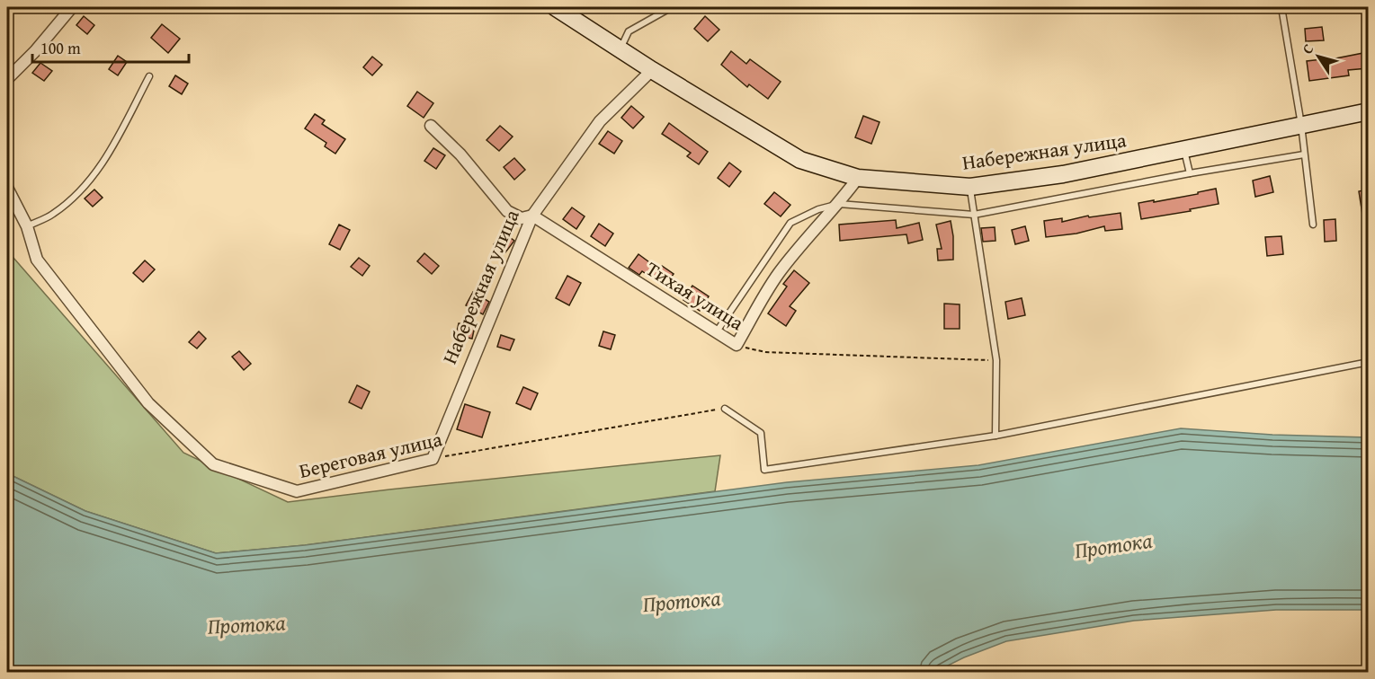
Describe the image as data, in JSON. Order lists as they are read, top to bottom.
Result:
{
  "streets": {
    "street": ["Набережная улица", "Тихая улица", "Береговая улица"]
  },
  "crossings": [
    ["Набережная улица", "Тихая улица"],
    ["Набережная улица", "Береговая улица"]
  ],
  "water": ["Протока"],
  "scale_bar": "100 m",
  "north": "top left"
}
